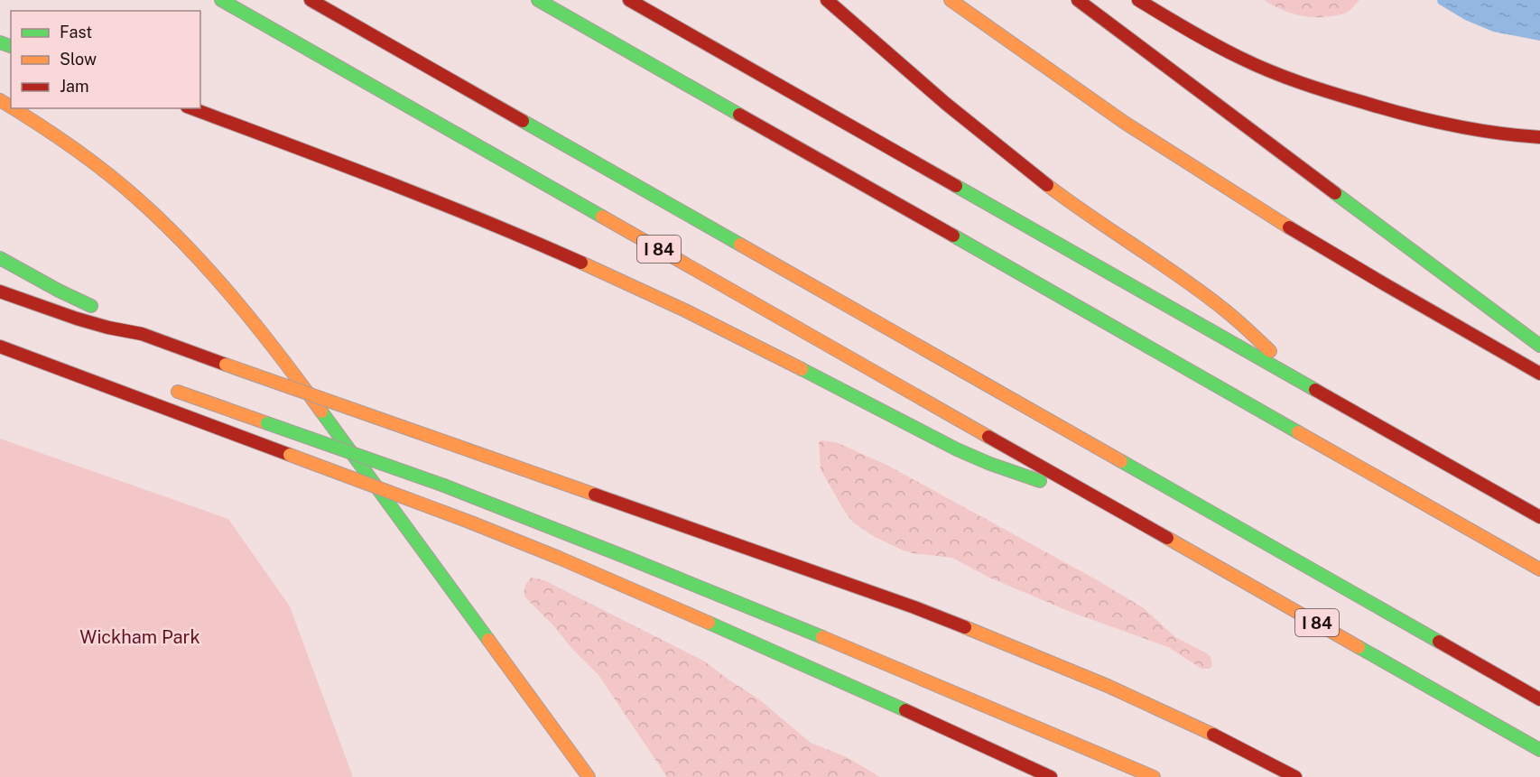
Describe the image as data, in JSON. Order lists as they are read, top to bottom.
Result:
{
  "streets": {
    "highway": ["I 84"]
  },
  "parks": ["Wickham Park"],
  "legend": ["Fast", "Slow", "Jam"]
}
